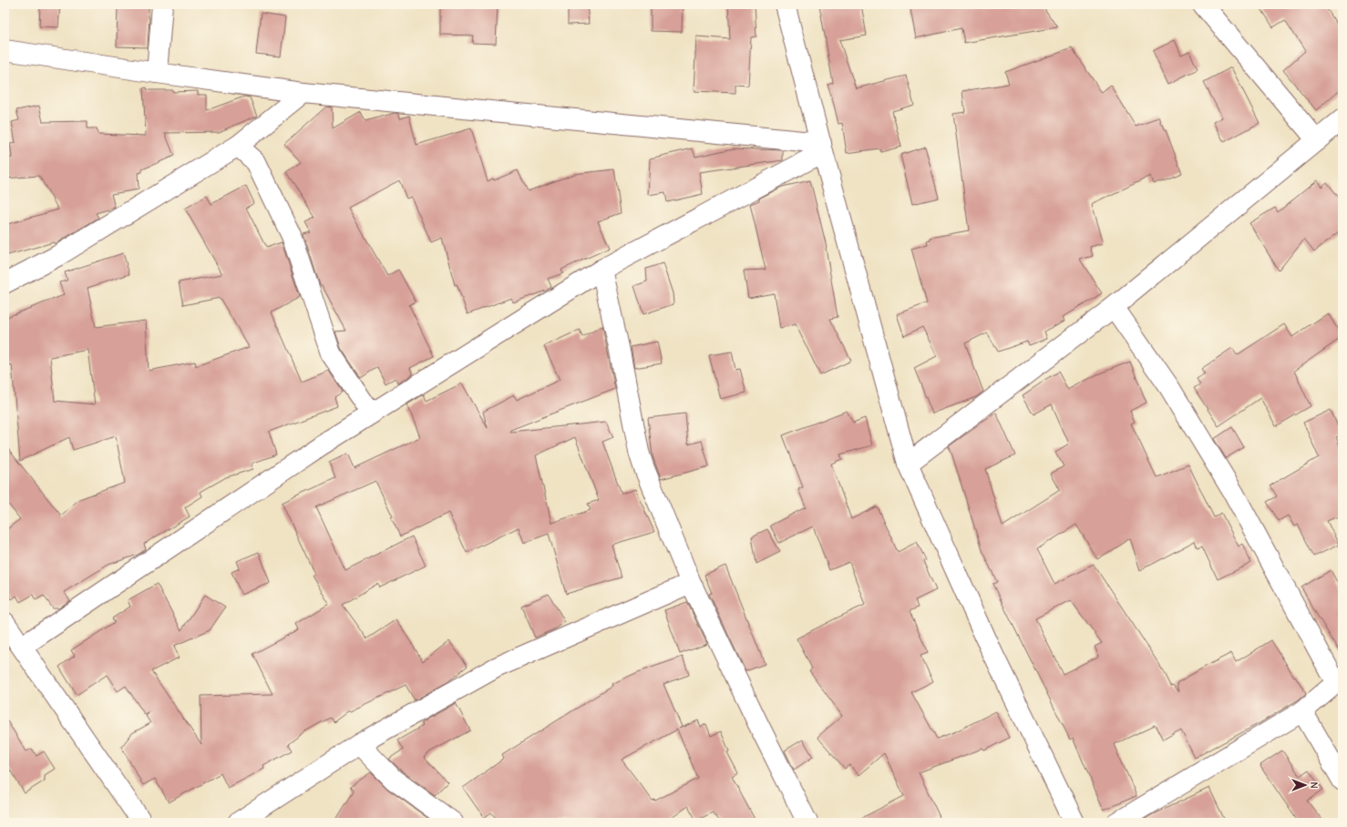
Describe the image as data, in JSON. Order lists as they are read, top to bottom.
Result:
{
  "north": "right"
}
